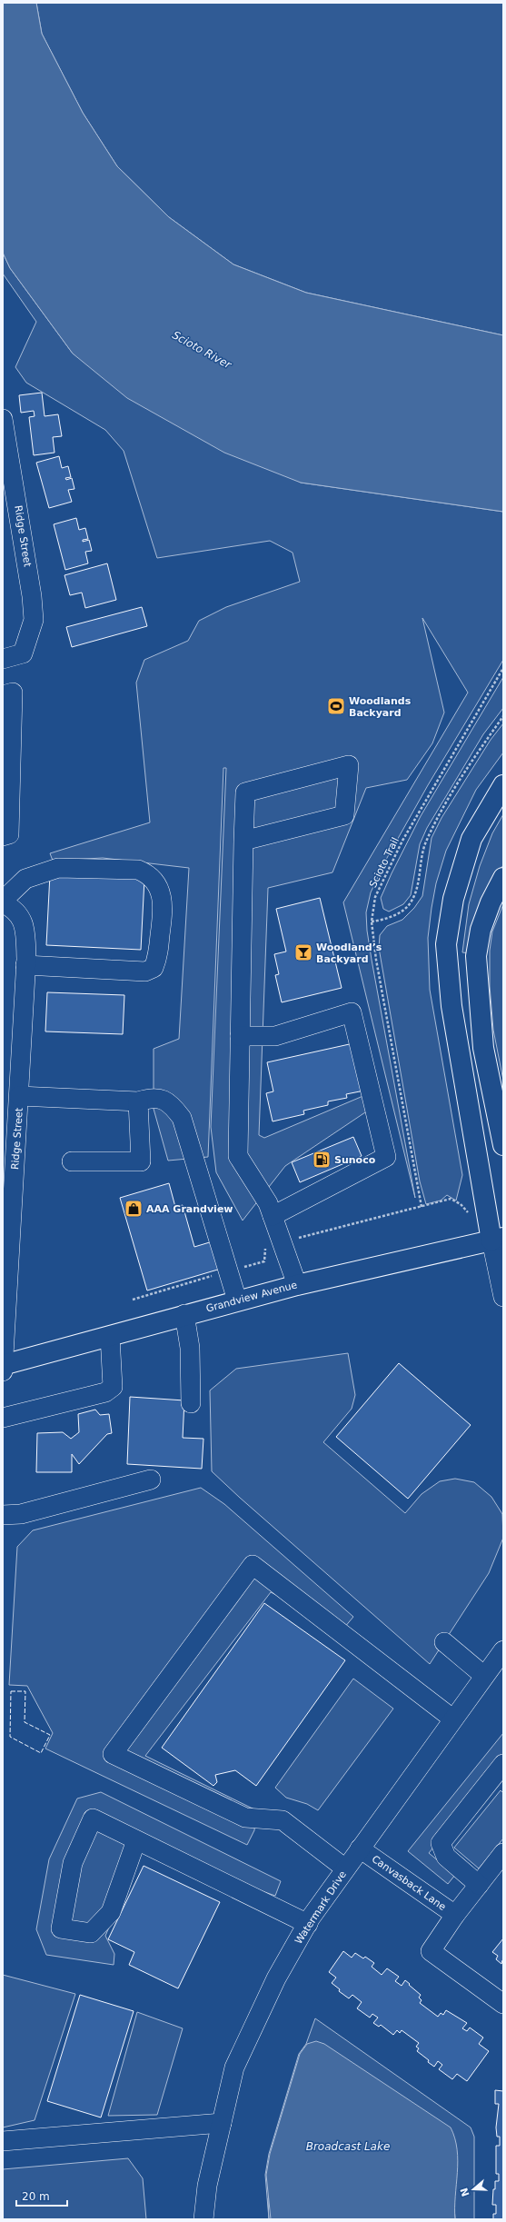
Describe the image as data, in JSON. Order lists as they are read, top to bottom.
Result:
{
  "streets": {
    "main road": ["Grandview Avenue"],
    "street": ["Ridge Street", "Canvasback Lane", "Watermark Drive"],
    "path": ["Scioto Trail"]
  },
  "crossings": [
    ["Ridge Street", "Grandview Avenue"],
    ["Canvasback Lane", "Watermark Drive"]
  ],
  "water": ["Scioto River", "Broadcast Lake"],
  "places": {
    "sports": ["Woodlands Backyard"],
    "bar": ["Woodland’s Backyard"],
    "fuel station": ["Sunoco"],
    "shop": ["AAA Grandview"]
  },
  "scale_bar": "20 m",
  "north": "left"
}
